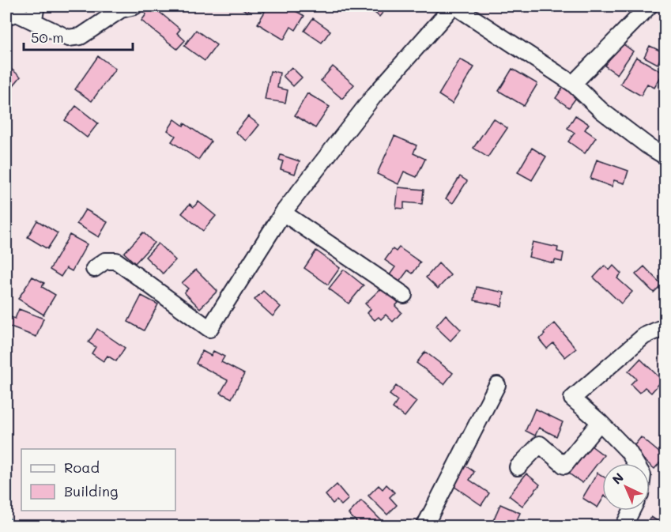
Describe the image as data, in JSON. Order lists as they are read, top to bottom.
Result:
{
  "legend": ["Road", "Building"],
  "scale_bar": "50 m",
  "north": "top left"
}
